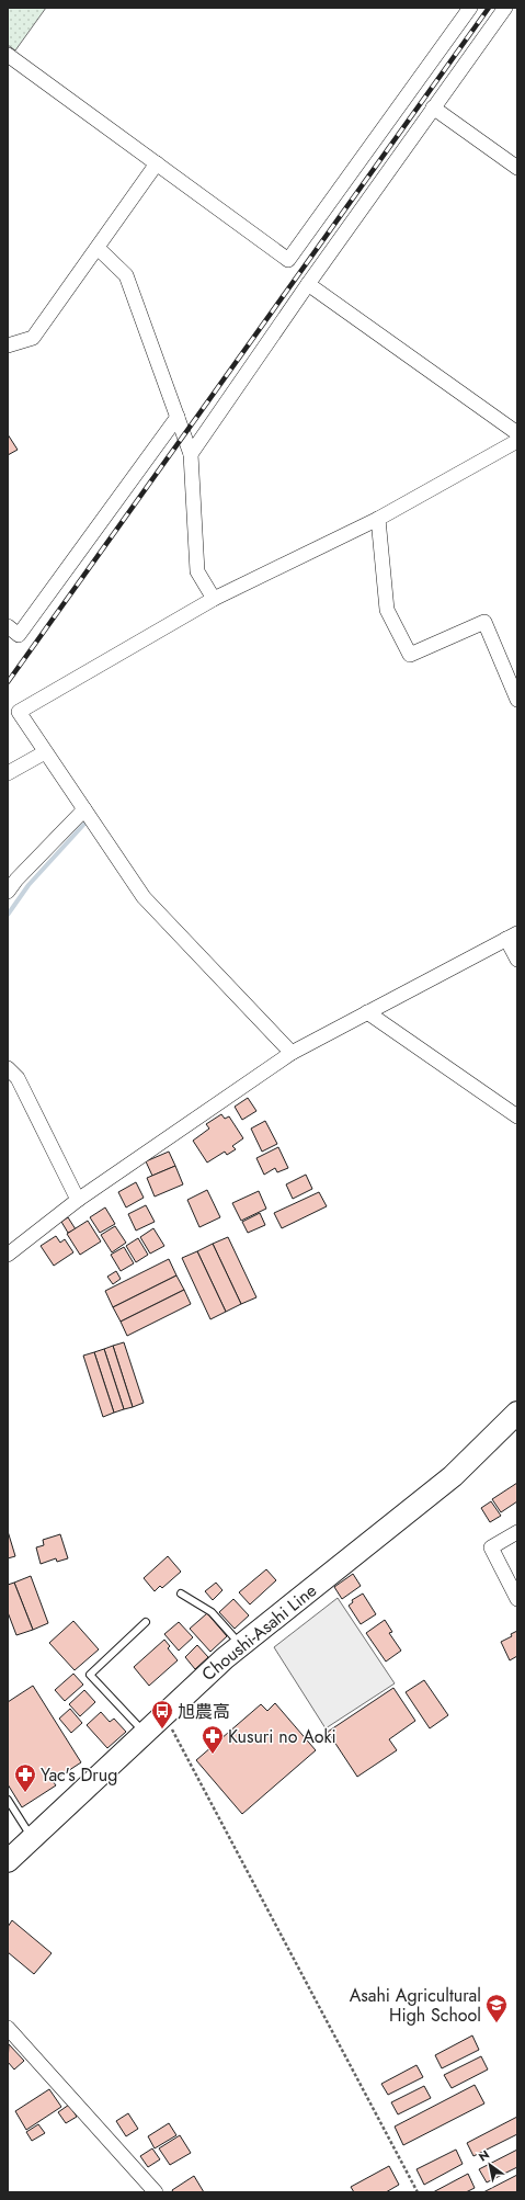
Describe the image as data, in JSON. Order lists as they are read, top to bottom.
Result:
{
  "streets": {
    "main road": ["Choushi-Asahi Line"]
  },
  "places": {
    "bus stop": ["旭農高"],
    "pharmacy": ["Kusuri no Aoki", "Yac's Drug"],
    "school or university": ["Asahi Agricultural High School"]
  },
  "north": "top left"
}
